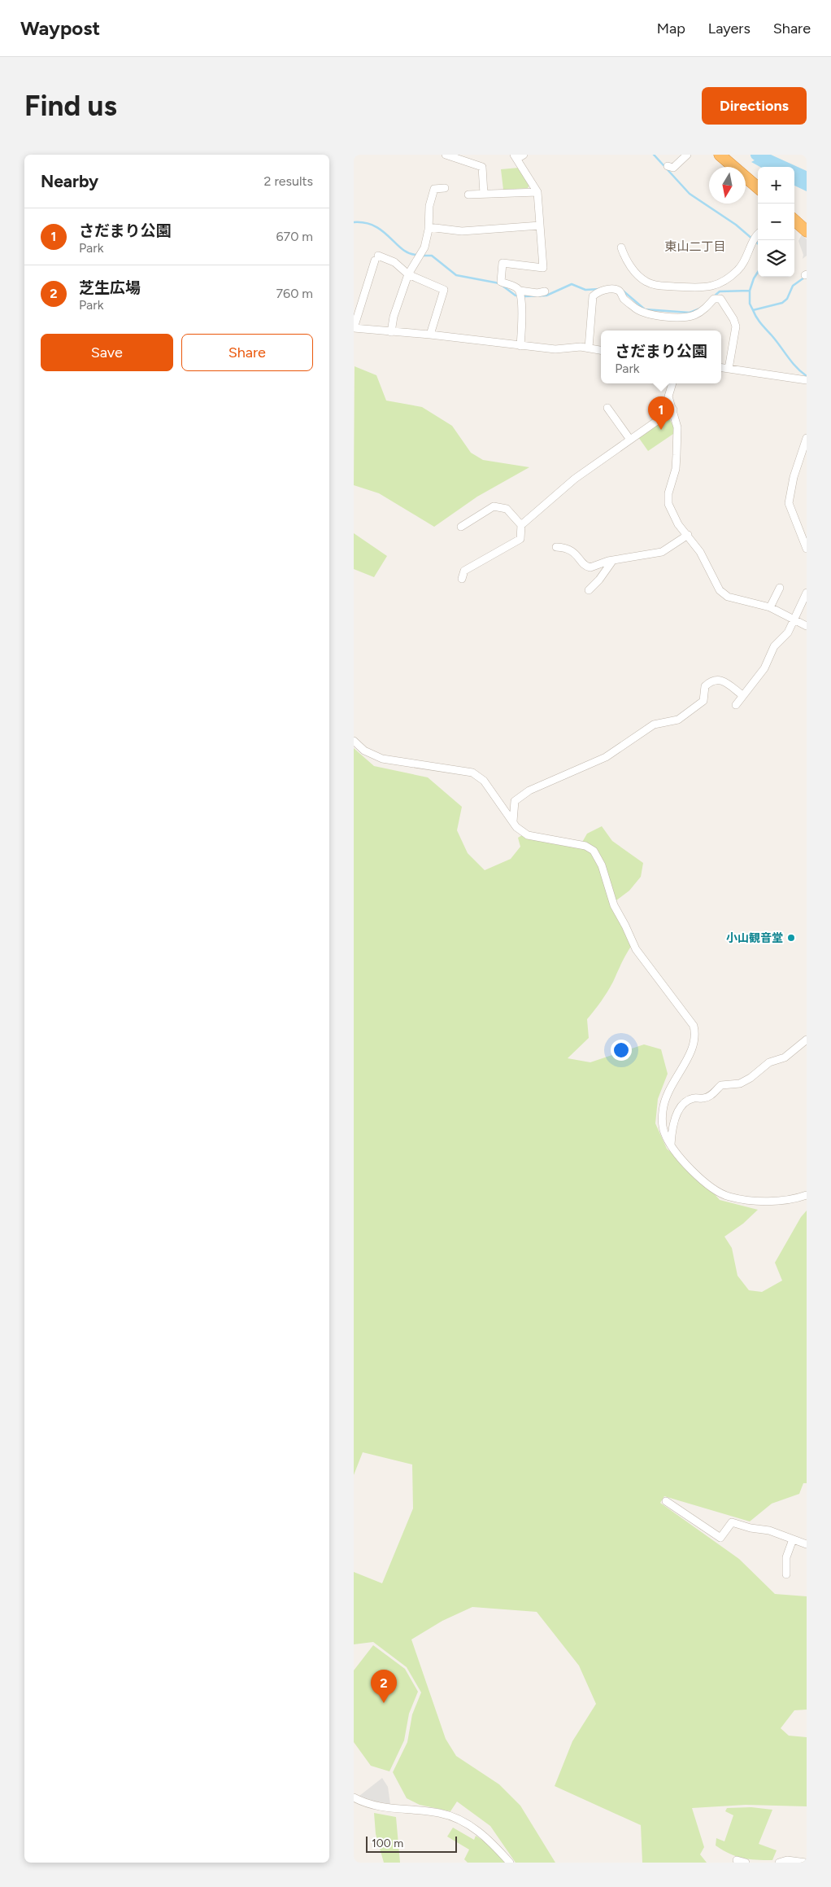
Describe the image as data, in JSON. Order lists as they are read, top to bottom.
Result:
{
  "districts": ["東山二丁目"],
  "places": ["小山観音堂"],
  "scale_bar": "100 m",
  "north": "bottom",
  "page": {
    "header": "Waypost",
    "nav": ["Map", "Layers", "Share"],
    "buttons": [
      "Directions",
      ["Save", "Share"]
    ],
    "title": "Find us",
    "heading": ["Nearby", "2 results"],
    "map_buttons": ["+", "−"],
    "list": [
      {
        "mark": "1",
        "name": "さだまり公園",
        "note": "Park",
        "value": "670 m"
      },
      {
        "mark": "2",
        "name": "芝生広場",
        "note": "Park",
        "value": "760 m"
      }
    ],
    "popup": ["さだまり公園", "Park"],
    "pins": ["1", "2"],
    "scale": "100 m"
  }
}
